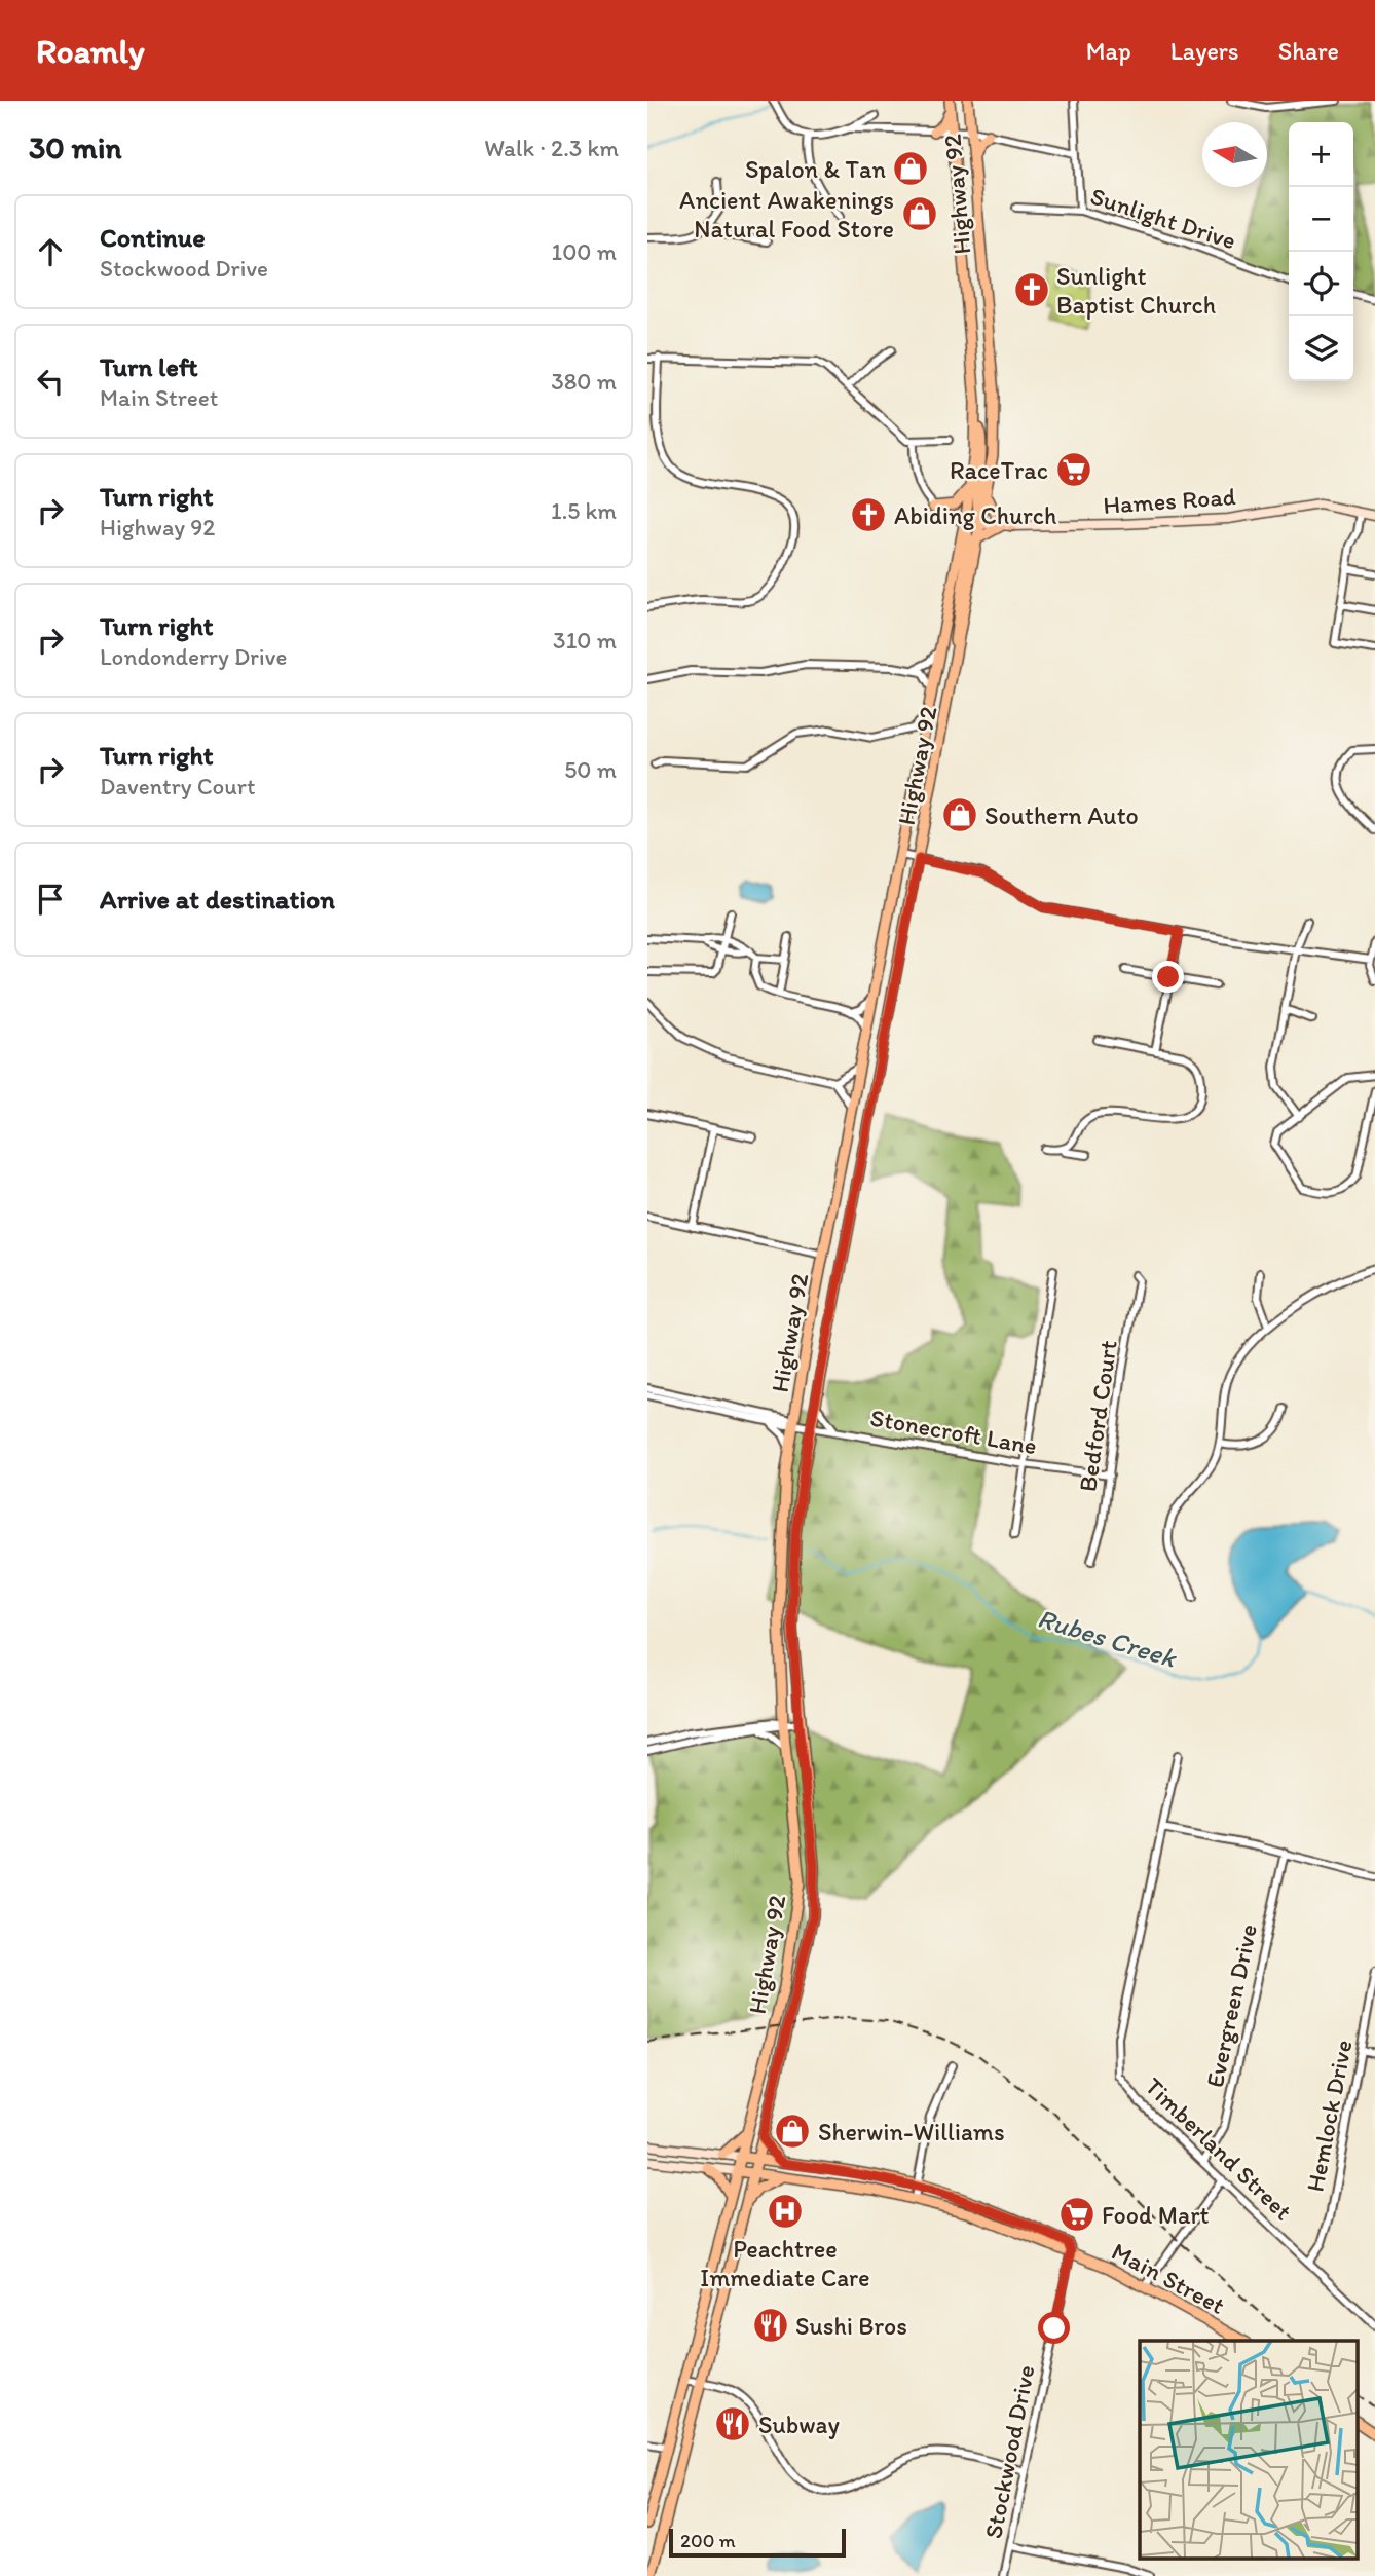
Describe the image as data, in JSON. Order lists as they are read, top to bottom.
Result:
{
  "streets": {
    "main road": ["Highway 92", "Main Street"],
    "street": [
      "Sunlight Drive",
      "Hames Road",
      "Bedford Court",
      "Stonecroft Lane",
      "Evergreen Drive",
      "Hemlock Drive",
      "Timberland Street",
      "Stockwood Drive"
    ]
  },
  "crossings": [
    ["Highway 92", "Hames Road"],
    ["Highway 92", "Stonecroft Lane"],
    ["Highway 92", "Main Street"],
    ["Bedford Court", "Stonecroft Lane"],
    ["Evergreen Drive", "Timberland Street"],
    ["Hemlock Drive", "Timberland Street"],
    ["Main Street", "Stockwood Drive"]
  ],
  "water": ["Rubes Creek"],
  "places": {
    "shop": [
      "Spalon & Tan",
      "Ancient Awakenings Natural Food Store",
      "Southern Auto",
      "Sherwin-Williams"
    ],
    "church": ["Sunlight Baptist Church", "Abiding Church"],
    "supermarket": ["RaceTrac", "Food Mart"],
    "hospital": ["Peachtree Immediate Care"],
    "restaurant": ["Sushi Bros", "Subway"]
  },
  "scale_bar": "200 m",
  "north": "left",
  "page": {
    "header": "Roamly",
    "nav": ["Map", "Layers", "Share"],
    "heading": ["30 min", "Walk · 2.3 km"],
    "map_buttons": ["+", "−"],
    "list": [
      ["Continue", "Stockwood Drive", "100 m"],
      ["Turn left", "Main Street", "380 m"],
      ["Turn right", "Highway 92", "1.5 km"],
      ["Turn right", "Londonderry Drive", "310 m"],
      ["Turn right", "Daventry Court", "50 m"],
      "Arrive at destination"
    ],
    "scale": "200 m"
  }
}
